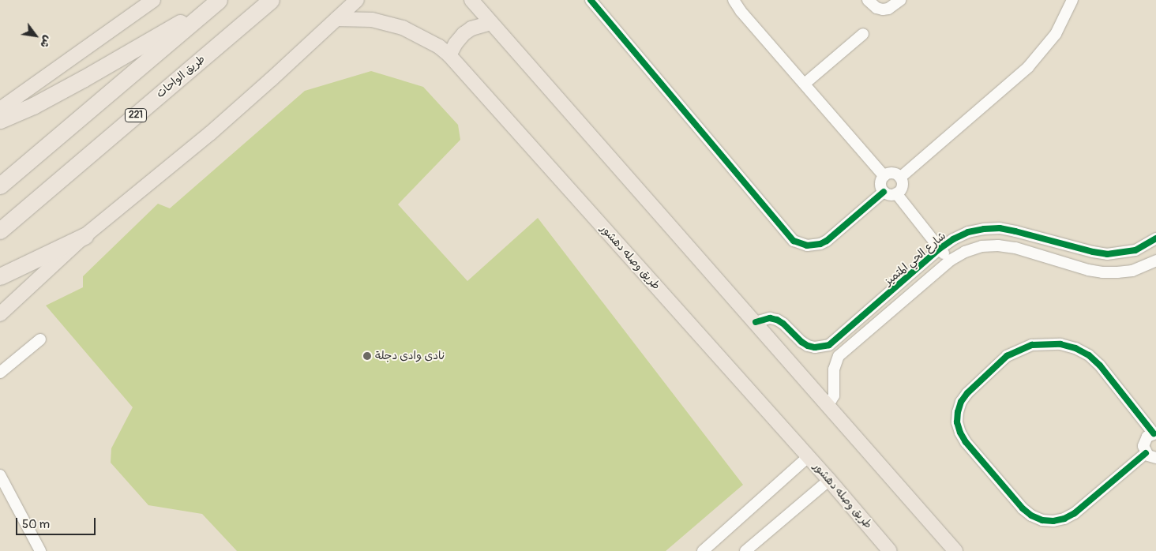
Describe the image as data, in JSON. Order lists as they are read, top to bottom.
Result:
{
  "streets": {
    "highway": ["طريق الواحات", "221"],
    "main road": ["طريق وصله دهشور"],
    "street": ["شارع الحي المتميز"]
  },
  "places": ["نادى وادى دجلة"],
  "scale_bar": "50 m",
  "north": "bottom right"
}
